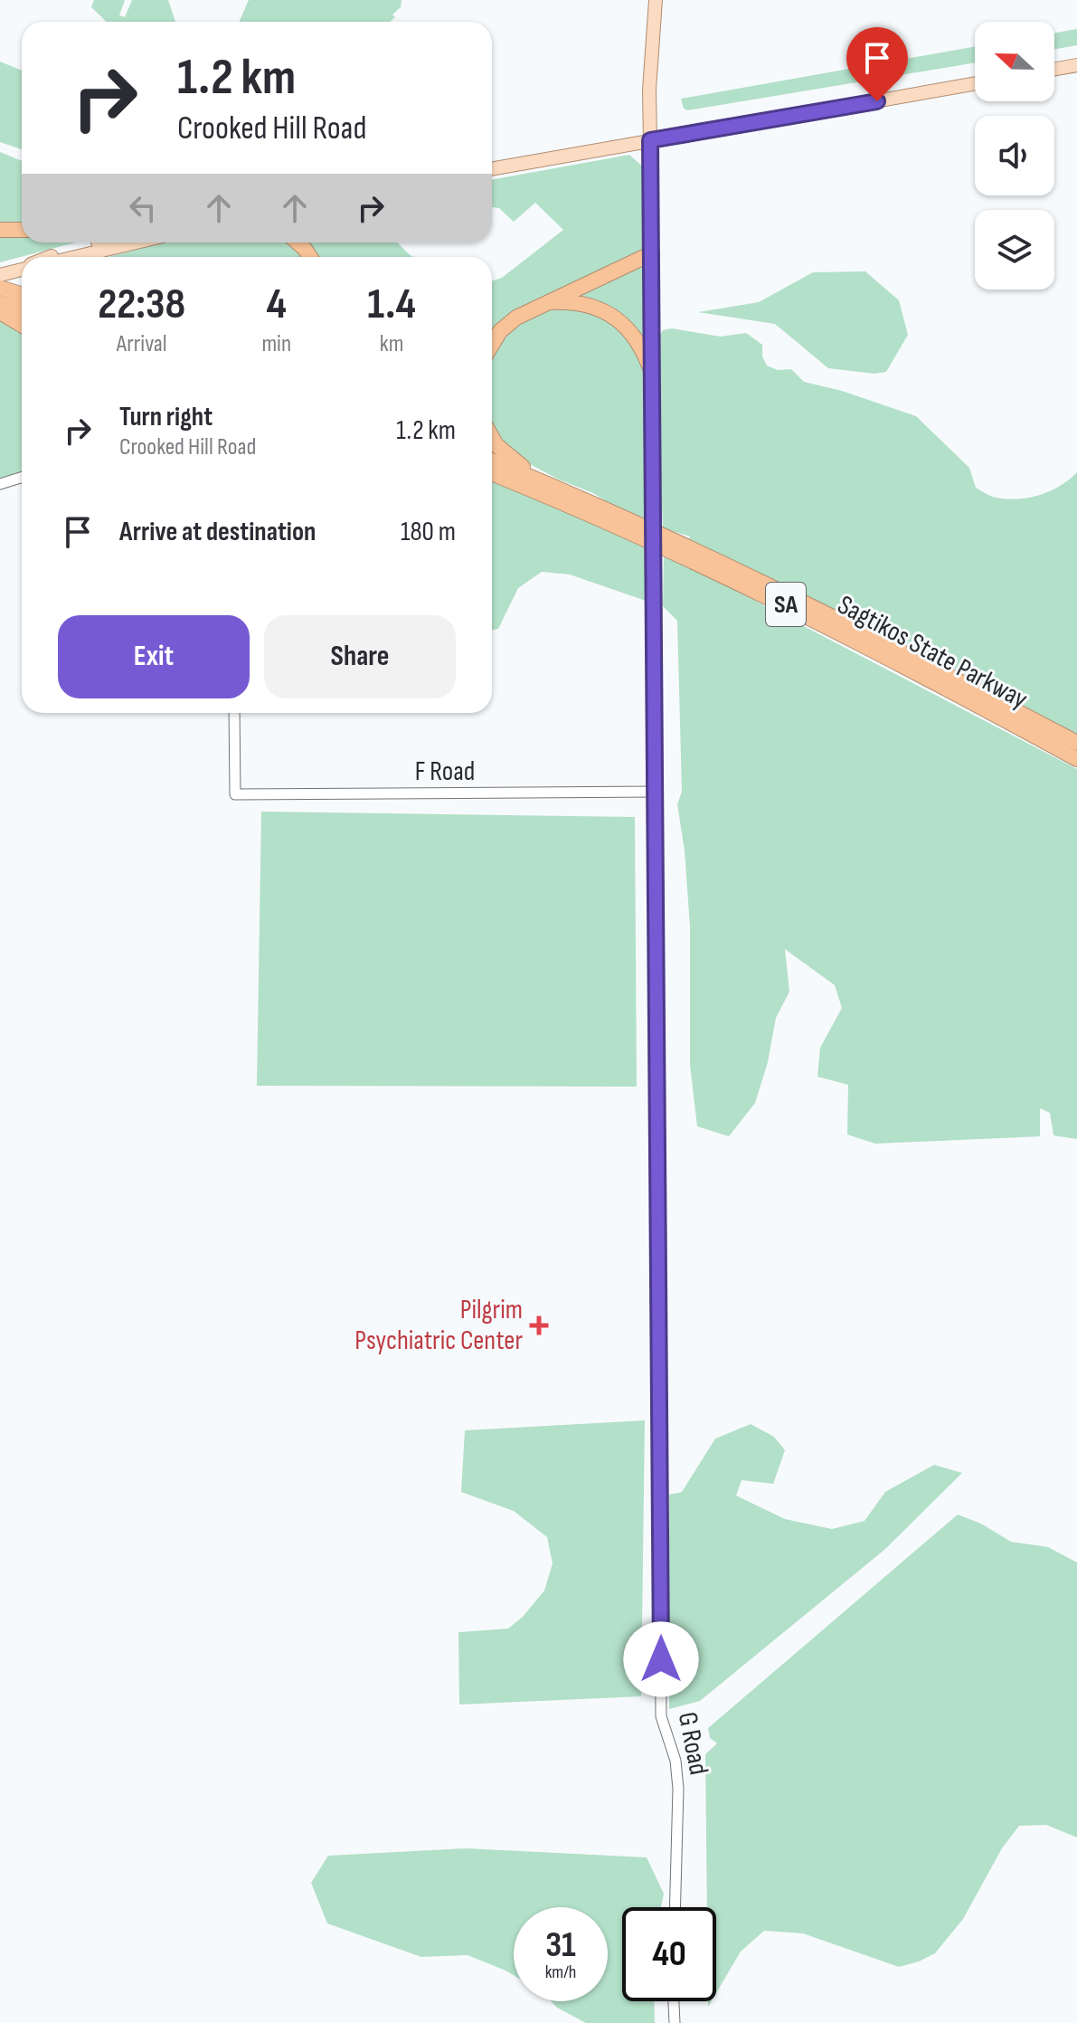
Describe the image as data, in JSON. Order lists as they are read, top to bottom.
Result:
{
  "streets": {
    "highway": ["SA", "Sagtikos State Parkway"],
    "main road": ["G Road"],
    "street": ["F Road"]
  },
  "crossings": [
    ["F Road", "G Road"]
  ],
  "places": {
    "health": ["Pilgrim Psychiatric Center"]
  },
  "north": "left",
  "page": {
    "turn": ["1.2 km", "Crooked Hill Road"],
    "eta": [
      "22:38",
      "Arrival",
      "4",
      "min",
      "1.4",
      "km"
    ],
    "list": [
      {
        "name": "Turn right",
        "note": "Crooked Hill Road",
        "value": "1.2 km"
      },
      {
        "name": "Arrive at destination",
        "value": "180 m"
      }
    ],
    "buttons": ["Exit", "Share"],
    "speed": "31 km/h",
    "limit": "40"
  }
}
